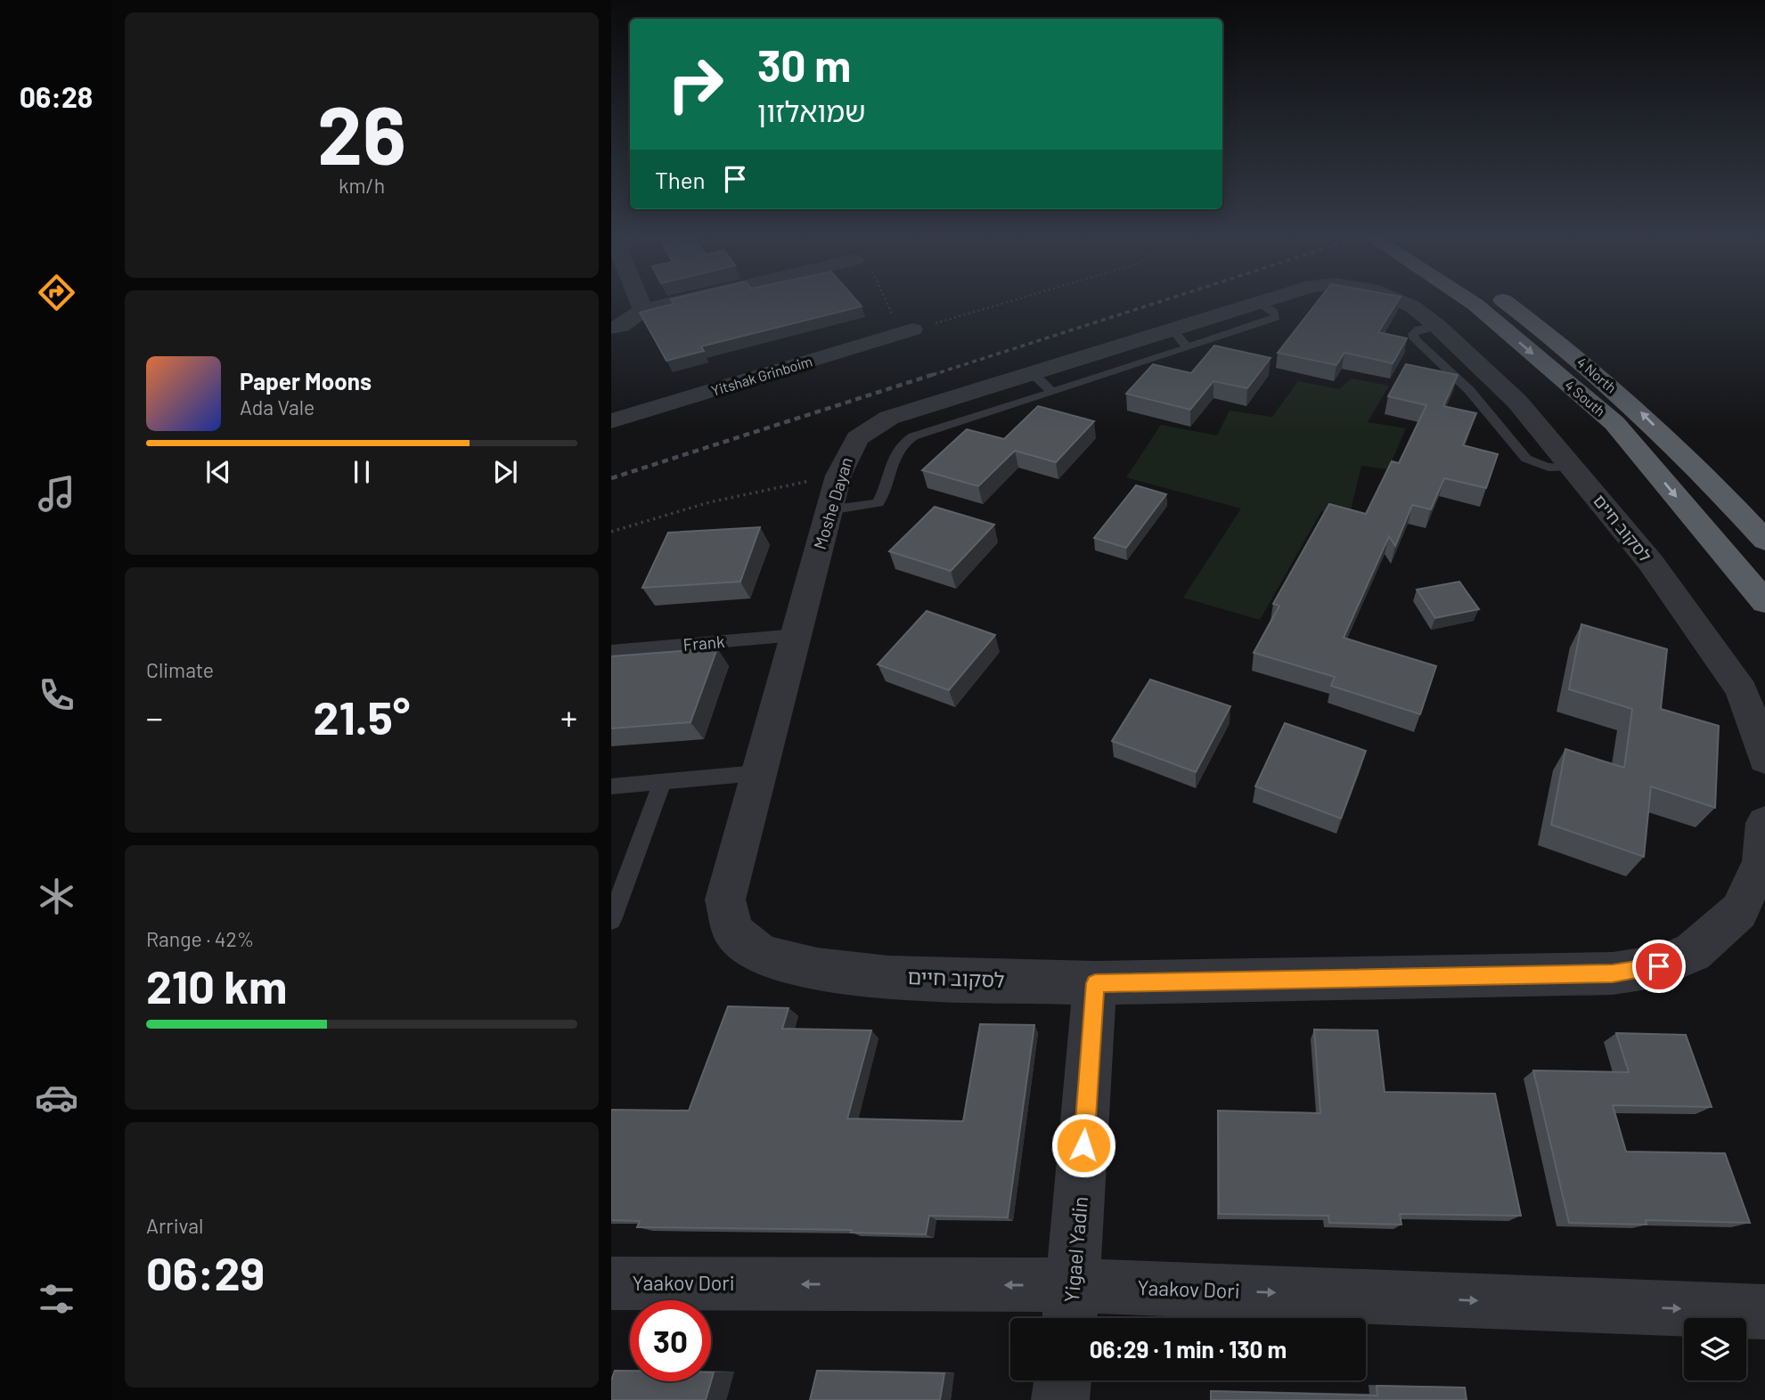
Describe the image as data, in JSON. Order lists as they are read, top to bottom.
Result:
{
  "streets": {
    "highway": ["4 North", "4 South"],
    "street": [
      "Yitshak Grinboim",
      "Moshe Dayan",
      "לסקוב חיים",
      "Yigael Yadin",
      "Yaakov Dori"
    ],
    "lane": ["Frank"]
  },
  "crossings": [
    ["Moshe Dayan", "לסקוב חיים"],
    ["Moshe Dayan", "Frank"],
    ["לסקוב חיים", "Yigael Yadin"],
    ["Yigael Yadin", "Yaakov Dori"]
  ],
  "one_way": ["4 North", "4 South"],
  "page": {
    "tabs": "06:28",
    "tile": [
      ["26", "km/h"],
      "Climate",
      ["Range · 42%", "210 km"],
      ["Arrival", "06:29"]
    ],
    "turn": ["30 m", "שמואלזון"],
    "then": "Then",
    "song": ["Paper Moons", "Ada Vale"],
    "heat": ["−", "21.5°", "+"],
    "limit": "30",
    "trip": "06:29 · 1 min · 130 m"
  }
}
